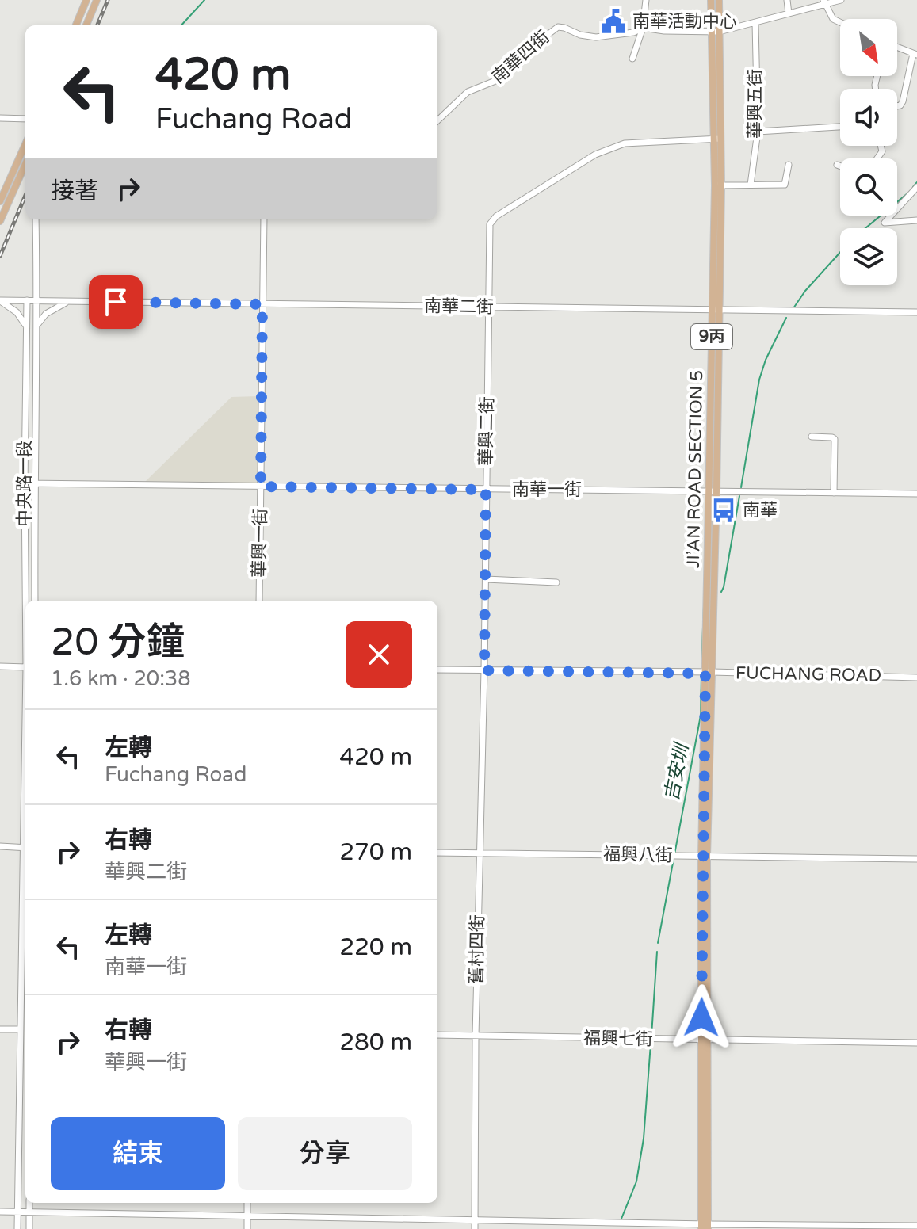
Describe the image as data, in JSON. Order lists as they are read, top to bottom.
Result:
{
  "streets": {
    "main road": ["9丙", "JI’AN ROAD SECTION 5"],
    "street": [
      "南華四街",
      "華興五街",
      "南華二街",
      "華興二街",
      "中央路一段",
      "南華一街",
      "華興一街",
      "FUCHANG ROAD",
      "福興八街",
      "舊村四街",
      "福興七街"
    ]
  },
  "crossings": [
    ["南華四街", "華興五街"],
    ["南華四街", "JI’AN ROAD SECTION 5"],
    ["南華二街", "華興二街"],
    ["南華二街", "JI’AN ROAD SECTION 5"],
    ["南華二街", "中央路一段"],
    ["南華二街", "華興一街"],
    ["9丙", "JI’AN ROAD SECTION 5"],
    ["9丙", "FUCHANG ROAD"],
    ["9丙", "福興八街"],
    ["9丙", "福興七街"],
    ["華興二街", "JI’AN ROAD SECTION 5"],
    ["華興二街", "南華一街"],
    ["華興二街", "FUCHANG ROAD"],
    ["華興二街", "舊村四街"],
    ["JI’AN ROAD SECTION 5", "南華一街"],
    ["JI’AN ROAD SECTION 5", "FUCHANG ROAD"],
    ["中央路一段", "南華一街"],
    ["南華一街", "華興一街"],
    ["FUCHANG ROAD", "舊村四街"],
    ["福興八街", "舊村四街"],
    ["舊村四街", "福興七街"]
  ],
  "water": ["吉安圳"],
  "places": {
    "public building": ["南華活動中心"],
    "bus stop": ["南華"]
  },
  "north": "bottom right",
  "page": {
    "turn": ["420 m", "Fuchang Road"],
    "then": "接著",
    "heading": ["20 分鐘", "1.6 km · 20:38"],
    "list": [
      {
        "name": "左轉",
        "note": "Fuchang Road",
        "value": "420 m"
      },
      {
        "name": "右轉",
        "note": "華興二街",
        "value": "270 m"
      },
      {
        "name": "左轉",
        "note": "南華一街",
        "value": "220 m"
      },
      {
        "name": "右轉",
        "note": "華興一街",
        "value": "280 m"
      }
    ],
    "buttons": ["結束", "分享"]
  }
}
